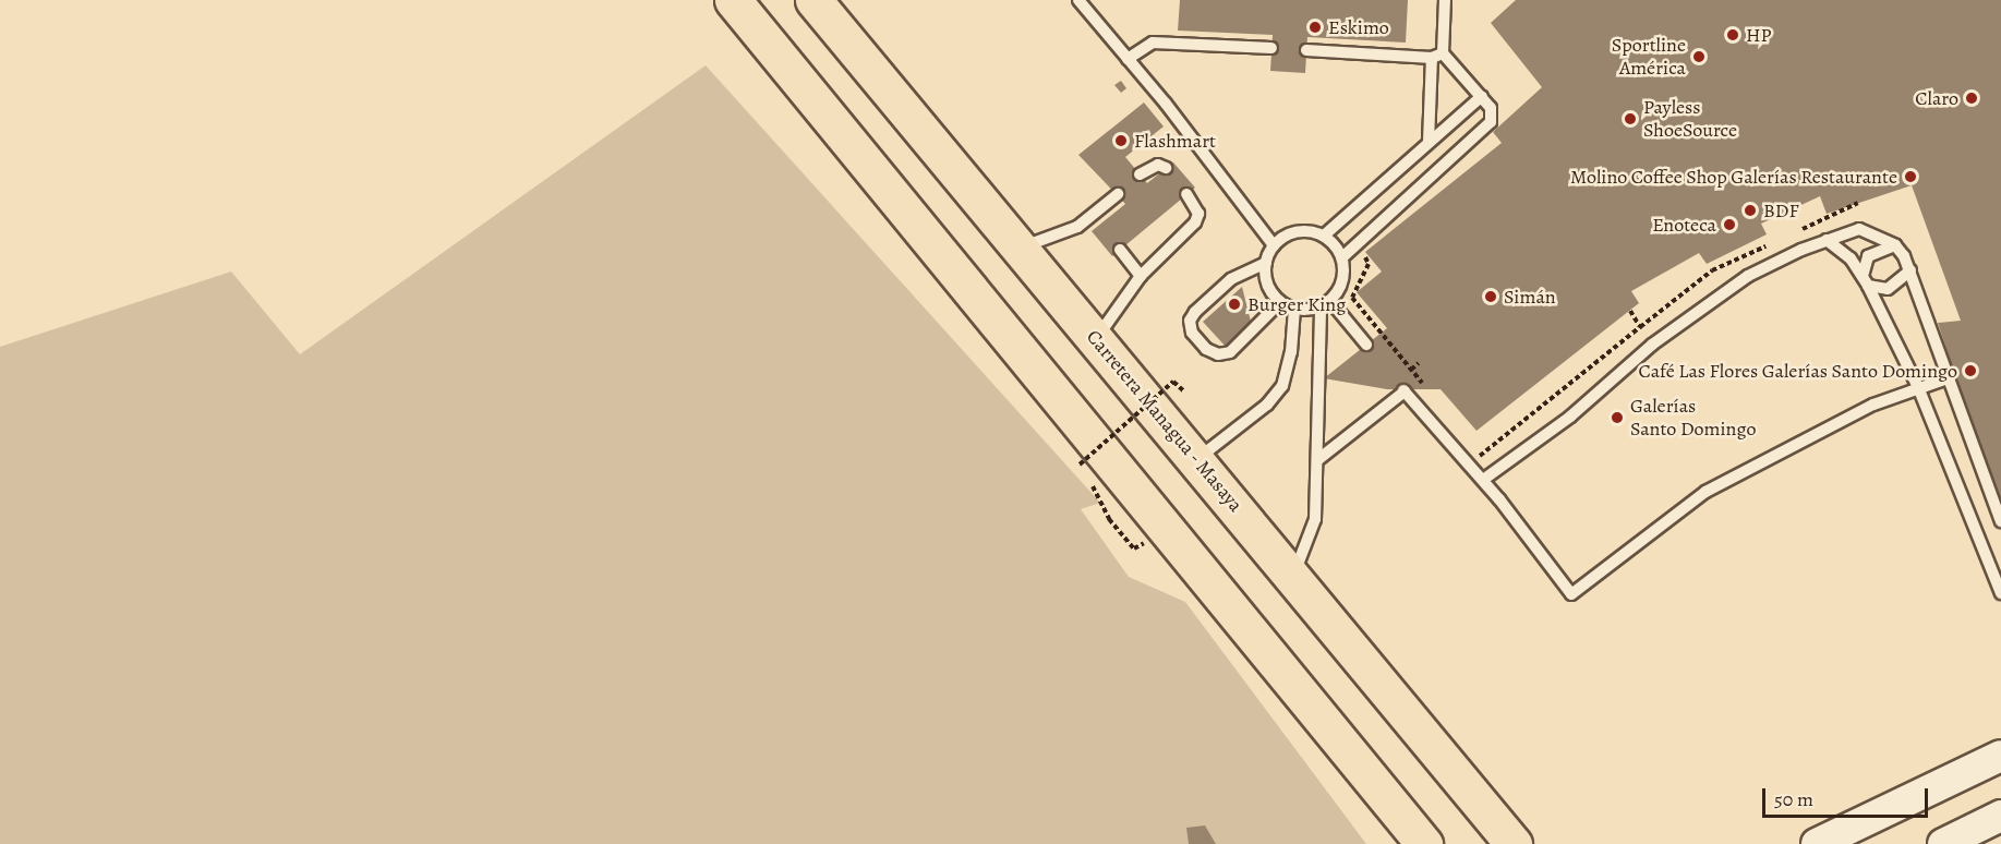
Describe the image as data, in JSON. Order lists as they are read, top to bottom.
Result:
{
  "streets": {
    "highway": ["Carretera Managua - Masaya"]
  },
  "places": [
    "Eskimo",
    "HP",
    "Sportline América",
    "Claro",
    "Payless ShoeSource",
    "Flashmart",
    "Molino Coffee Shop Galerías Restaurante",
    "BDF",
    "Enoteca",
    "Simán",
    "Burger King",
    "Café Las Flores Galerías Santo Domingo",
    "Galerías Santo Domingo"
  ],
  "scale_bar": "50 m"
}
